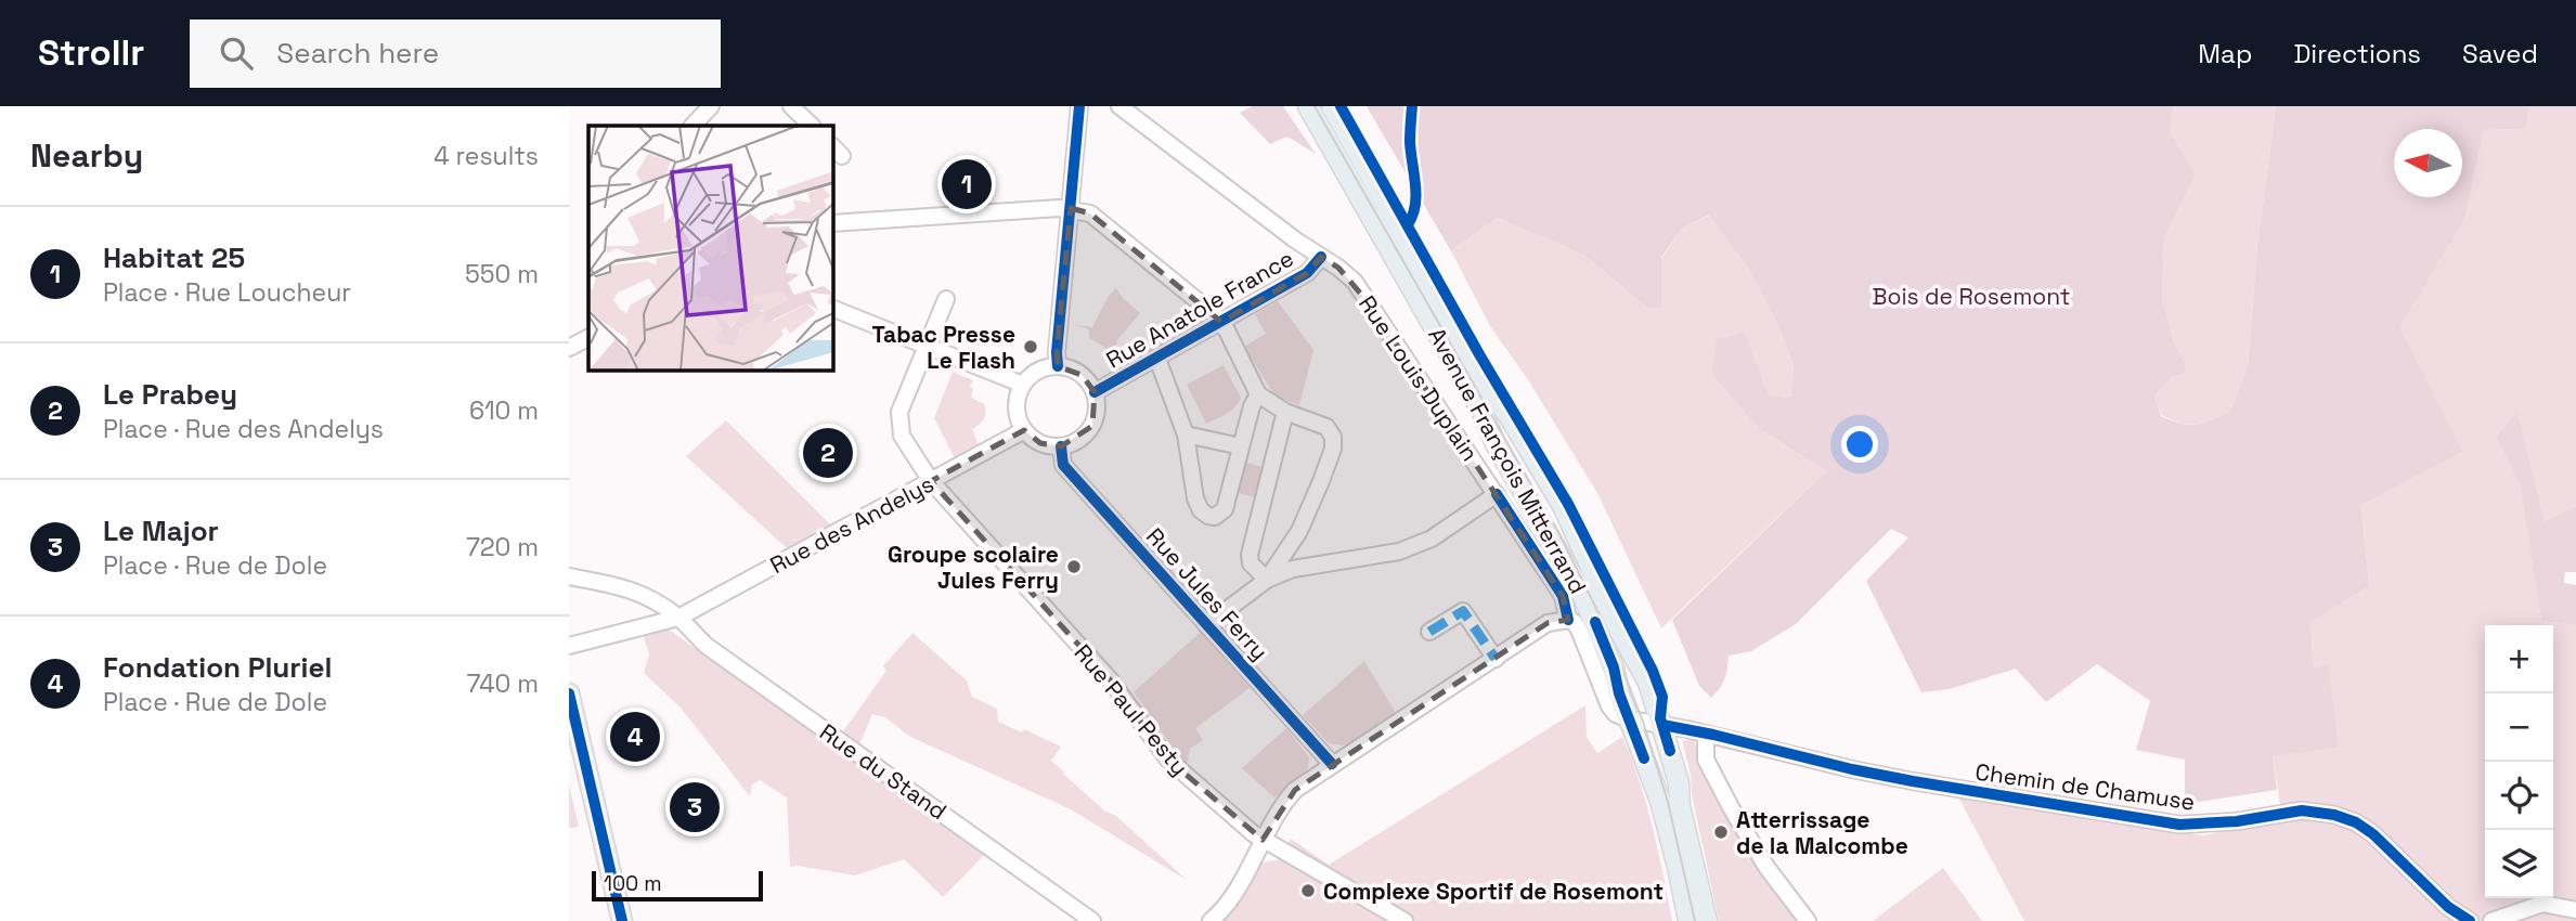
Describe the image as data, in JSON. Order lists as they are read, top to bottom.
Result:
{
  "streets": {
    "main road": ["Avenue François Mitterrand"],
    "street": [
      "Rue Anatole France",
      "Rue Louis Duplain",
      "Rue des Andelys",
      "Rue Jules Ferry",
      "Rue Paul Pesty",
      "Rue du Stand",
      "Chemin de Chamuse"
    ]
  },
  "crossings": [
    ["Rue Anatole France", "Rue Louis Duplain"],
    ["Rue Anatole France", "Rue des Andelys"],
    ["Rue Anatole France", "Rue Jules Ferry"],
    ["Rue Louis Duplain", "Avenue François Mitterrand"],
    ["Rue Louis Duplain", "Chemin de Chamuse"],
    ["Avenue François Mitterrand", "Chemin de Chamuse"],
    ["Rue des Andelys", "Rue Jules Ferry"],
    ["Rue des Andelys", "Rue Paul Pesty"],
    ["Rue des Andelys", "Rue du Stand"]
  ],
  "parks": ["Bois de Rosemont"],
  "places": [
    "Tabac Presse Le Flash",
    "Groupe scolaire Jules Ferry",
    "Atterrissage de la Malcombe",
    "Complexe Sportif de Rosemont"
  ],
  "scale_bar": "100 m",
  "north": "left",
  "page": {
    "header": "Strollr",
    "search": "Search here",
    "nav": ["Map", "Directions", "Saved"],
    "heading": ["Nearby", "4 results"],
    "pins": [
      "1",
      "2",
      "4",
      "3"
    ],
    "list": [
      {
        "mark": "1",
        "name": "Habitat 25",
        "note": "Place · Rue Loucheur",
        "value": "550 m"
      },
      {
        "mark": "2",
        "name": "Le Prabey",
        "note": "Place · Rue des Andelys",
        "value": "610 m"
      },
      {
        "mark": "3",
        "name": "Le Major",
        "note": "Place · Rue de Dole",
        "value": "720 m"
      },
      {
        "mark": "4",
        "name": "Fondation Pluriel",
        "note": "Place · Rue de Dole",
        "value": "740 m"
      }
    ],
    "map_buttons": ["+", "−"],
    "scale": "100 m"
  }
}
